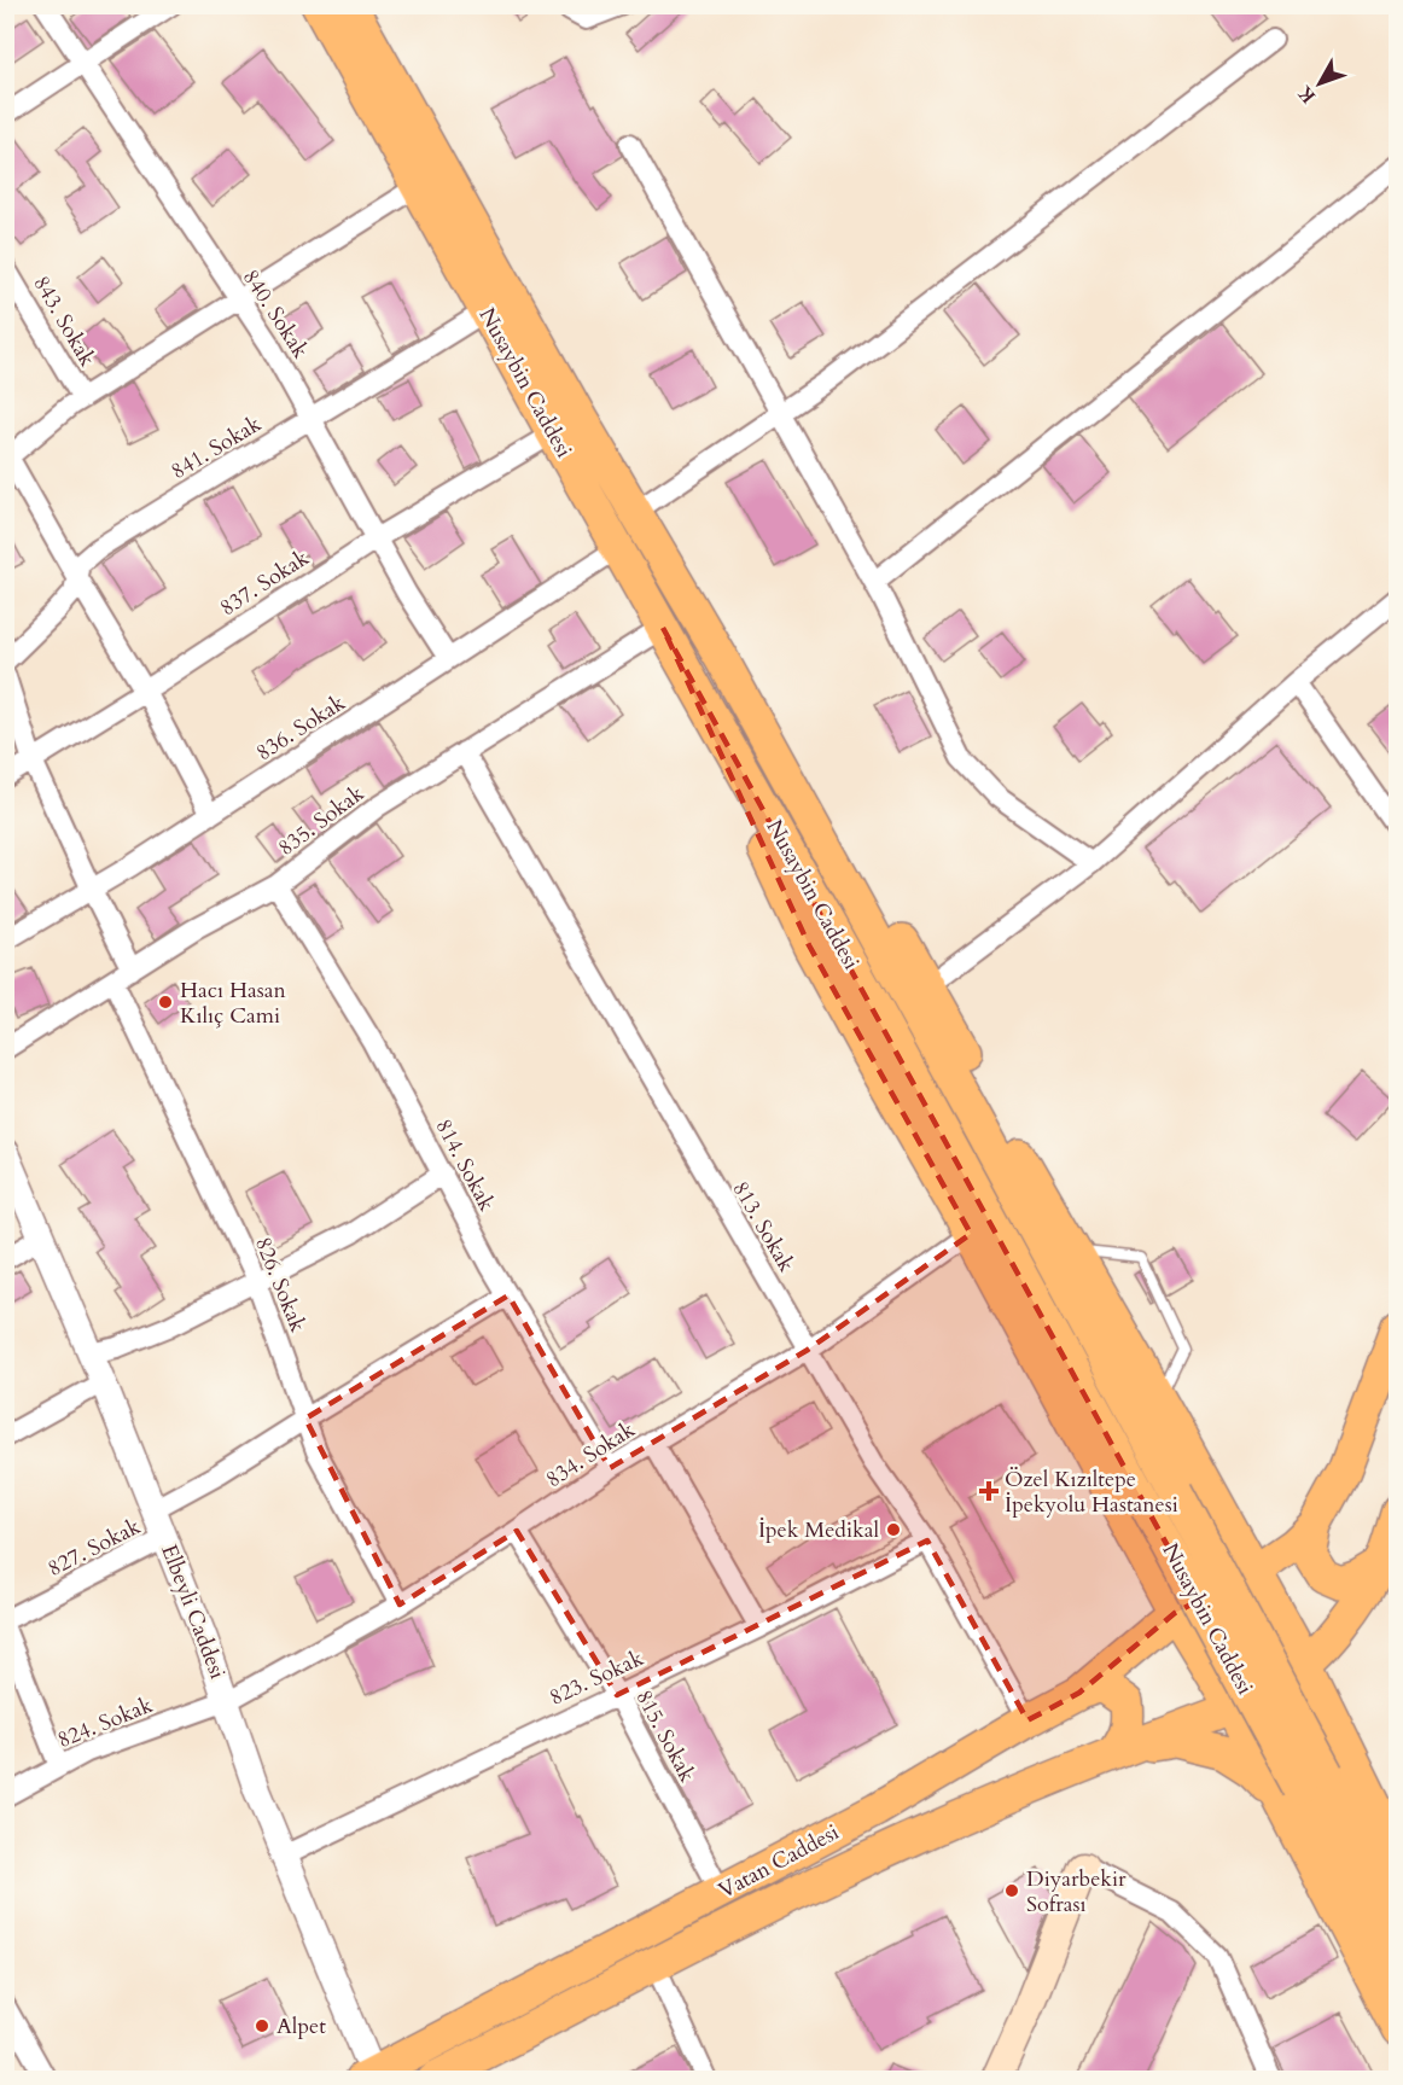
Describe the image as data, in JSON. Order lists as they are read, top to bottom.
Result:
{
  "streets": {
    "highway": ["Nusaybin Caddesi", "Vatan Caddesi"],
    "street": [
      "840. Sokak",
      "843. Sokak",
      "841. Sokak",
      "837. Sokak",
      "836. Sokak",
      "835. Sokak",
      "814. Sokak",
      "813. Sokak",
      "826. Sokak",
      "834. Sokak",
      "827. Sokak",
      "Elbeyli Caddesi",
      "823. Sokak",
      "824. Sokak",
      "815. Sokak"
    ]
  },
  "crossings": [
    ["840. Sokak", "841. Sokak"],
    ["840. Sokak", "837. Sokak"],
    ["840. Sokak", "836. Sokak"],
    ["Nusaybin Caddesi", "841. Sokak"],
    ["Nusaybin Caddesi", "837. Sokak"],
    ["Nusaybin Caddesi", "836. Sokak"],
    ["Nusaybin Caddesi", "835. Sokak"],
    ["835. Sokak", "814. Sokak"],
    ["835. Sokak", "813. Sokak"],
    ["835. Sokak", "826. Sokak"],
    ["814. Sokak", "834. Sokak"],
    ["813. Sokak", "834. Sokak"],
    ["813. Sokak", "823. Sokak"],
    ["813. Sokak", "Vatan Caddesi"],
    ["826. Sokak", "834. Sokak"],
    ["834. Sokak", "Elbeyli Caddesi"],
    ["834. Sokak", "824. Sokak"],
    ["834. Sokak", "815. Sokak"],
    ["827. Sokak", "Elbeyli Caddesi"],
    ["Elbeyli Caddesi", "823. Sokak"],
    ["Elbeyli Caddesi", "824. Sokak"],
    ["Elbeyli Caddesi", "Vatan Caddesi"],
    ["823. Sokak", "815. Sokak"],
    ["815. Sokak", "Vatan Caddesi"]
  ],
  "places": {
    "other": [
      "Hacı Hasan Kılıç Cami",
      "İpek Medikal",
      "Diyarbekir Sofrası",
      "Alpet"
    ],
    "health": ["Özel Kızıltepe İpekyolu Hastanesi"]
  },
  "north": "bottom left"
}
